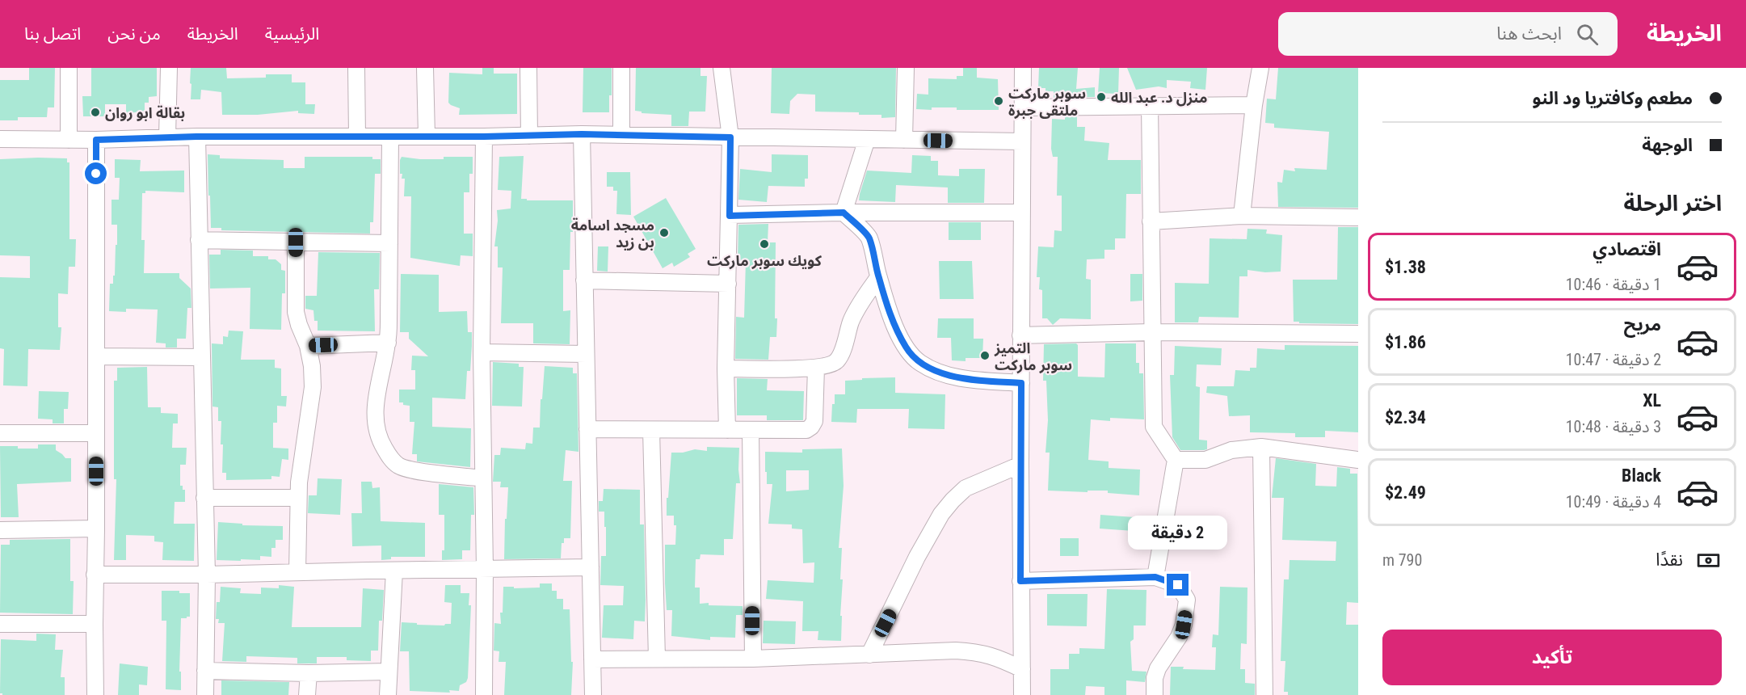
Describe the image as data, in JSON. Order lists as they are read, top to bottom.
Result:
{
  "places": [
    "منزل د. عبد الله",
    "سوبر ماركت ملتقى جبرة",
    "بقالة ابو روان",
    "مسجد اسامة بن زيد",
    "كويك سوبر ماركت",
    "التميز سوبر ماركت"
  ],
  "page": {
    "header": "الخريطة",
    "search": "ابحث هنا",
    "nav": [
      "الرئيسية",
      "الخريطة",
      "من نحن",
      "اتصل بنا"
    ],
    "banner": ["مطعم وكافتريا ود النو", "الوجهة"],
    "heading": "اختر الرحلة",
    "list": [
      {
        "name": "اقتصادي",
        "note": "1 دقيقة · 10:46",
        "value": "$1.38"
      },
      {
        "name": "مريح",
        "note": "2 دقيقة · 10:47",
        "value": "$1.86"
      },
      {
        "name": "XL",
        "note": "3 دقيقة · 10:48",
        "value": "$2.34"
      },
      {
        "name": "Black",
        "note": "4 دقيقة · 10:49",
        "value": "$2.49"
      }
    ],
    "bubble": "2 دقيقة",
    "pay": ["نقدًا", "790 m"],
    "buttons": "تأكيد"
  }
}
